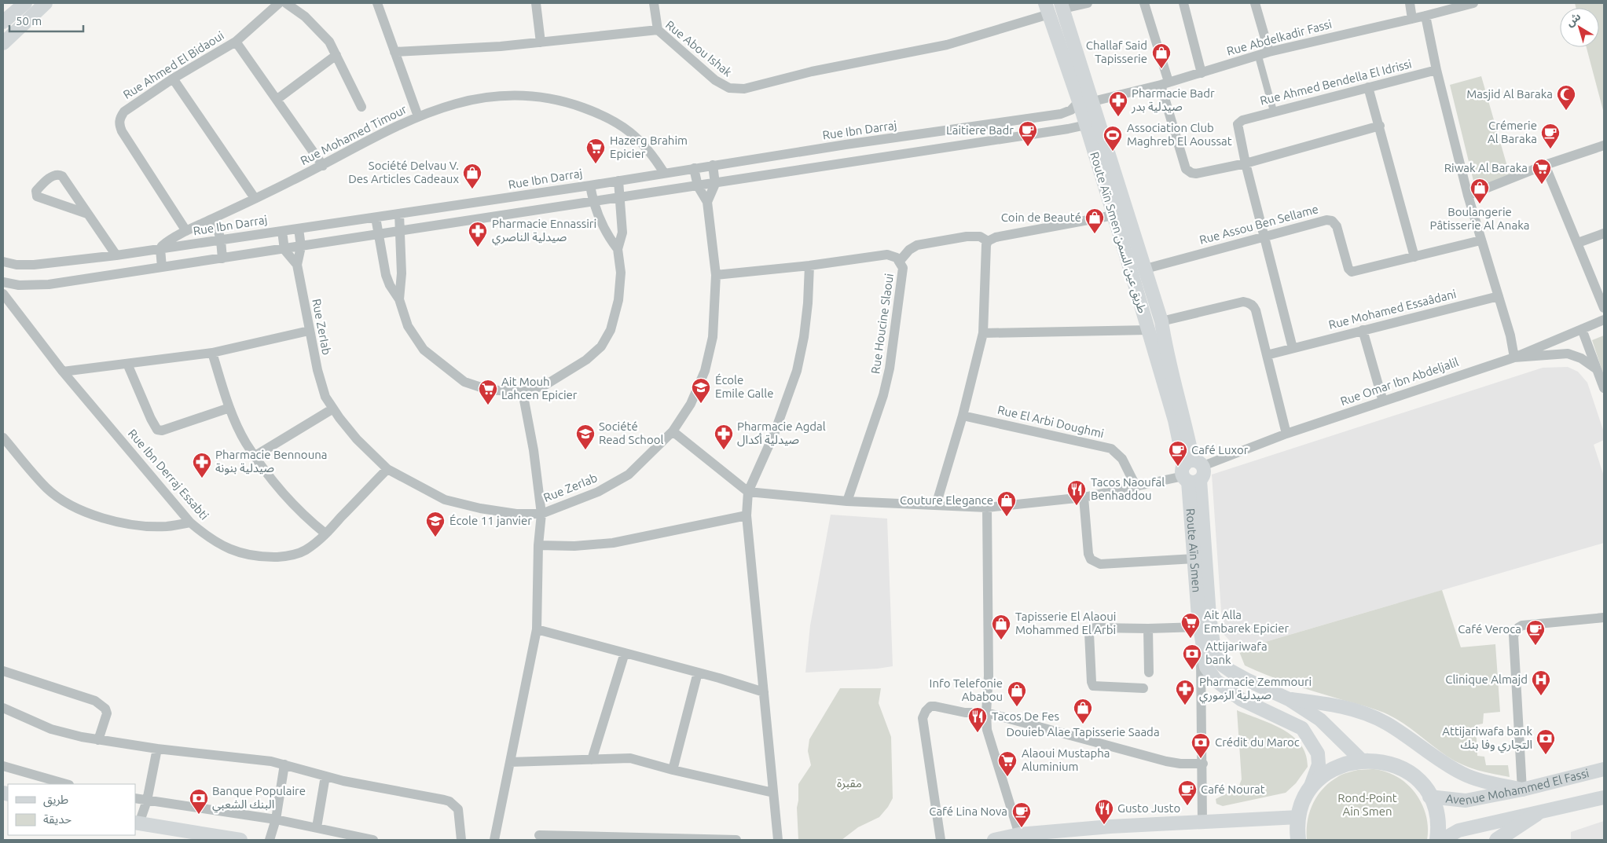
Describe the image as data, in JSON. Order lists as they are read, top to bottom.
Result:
{
  "streets": {
    "main road": ["Route Aïn Smen طريق عين السمن", "Route Aïn Smen", "Avenue Mohammed El Fassi"],
    "street": [
      "Rue Abdelkadir Fassi",
      "Rue Abou Ishak",
      "Rue Ahmed El Bidaoui",
      "Rue Ahmed Bendella El Idrissi",
      "Rue Ibn Darraj",
      "Rue Mohamed Timour",
      "Rue Assou Ben Sellame",
      "Rue Mohamed Essaâdani",
      "Rue Houcine Slaoui",
      "Rue ZerIab",
      "Rue Omar Ibn Abdeljalil",
      "Rue El Arbi Doughmi",
      "Rue Ibn Derraj Essabti"
    ]
  },
  "crossings": [
    ["Rue Abdelkadir Fassi", "Route Aïn Smen طريق عين السمن"],
    ["Rue Abou Ishak", "Route Aïn Smen طريق عين السمن"],
    ["Rue Ahmed El Bidaoui", "Rue Mohamed Timour"],
    ["Rue Ibn Darraj", "Rue Mohamed Timour"],
    ["Rue Ibn Darraj", "Route Aïn Smen طريق عين السمن"],
    ["Rue Ibn Darraj", "Rue ZerIab"],
    ["Rue Assou Ben Sellame", "Route Aïn Smen طريق عين السمن"],
    ["Route Aïn Smen طريق عين السمن", "Rue Omar Ibn Abdeljalil"],
    ["Route Aïn Smen طريق عين السمن", "Route Aïn Smen"],
    ["Rue Houcine Slaoui", "Rue ZerIab"],
    ["Rue Houcine Slaoui", "Rue Omar Ibn Abdeljalil"],
    ["Rue ZerIab", "Rue Ibn Derraj Essabti"],
    ["Rue Omar Ibn Abdeljalil", "Rue El Arbi Doughmi"],
    ["Rue Omar Ibn Abdeljalil", "Route Aïn Smen"]
  ],
  "parks": ["مقبرة", "Rond-Point Ain Smen"],
  "places": {
    "shop": [
      "Challaf Said Tapisserie",
      "Société Delvau V. Des Articles Cadeaux",
      "Boulangerie Pâtisserie Al Anaka",
      "Coin de Beauté",
      "Couture Elegance",
      "Tapisserie El Alaoui Mohammed El Arbi",
      "Info Telefonie Ababou",
      "Douieb Alae Tapisserie Saada"
    ],
    "mosque": ["Masjid Al Baraka"],
    "pharmacy": [
      "Pharmacie Badr صيدلية بدر",
      "Pharmacie Ennassiri صيدلية الناصري",
      "Pharmacie Agdal صيدلية أكدال",
      "Pharmacie Bennouna صيدلية بنونة",
      "Pharmacie Zemmouri صيدلية الزموري"
    ],
    "cafe": [
      "Laitiere Badr",
      "Crémerie Al Baraka",
      "Café Luxor",
      "Café Veroca",
      "Café Nourat",
      "Café Lina Nova"
    ],
    "sports": ["Association Club Maghreb El Aoussat"],
    "supermarket": [
      "Hazerg Brahim Epicier",
      "Riwak Al Baraka",
      "Ait Mouh Lahcen Epicier",
      "Ait Alla Embarek Epicier",
      "Alaoui Mustapha Aluminium"
    ],
    "school or university": ["École Emile Galle", "Société Read School", "École 11 janvier"],
    "restaurant": ["Tacos Naoufal Benhaddou", "Tacos De Fes", "Gusto Justo"],
    "bank": [
      "Attijariwafa bank",
      "Attijariwafa bank التجاري وفا بنك",
      "Crédit du Maroc",
      "Banque Populaire البنك الشعبي"
    ],
    "hospital": ["Clinique Almajd"]
  },
  "legend": ["طريق", "حديقة"],
  "scale_bar": "50 m",
  "north": "top left"
}
